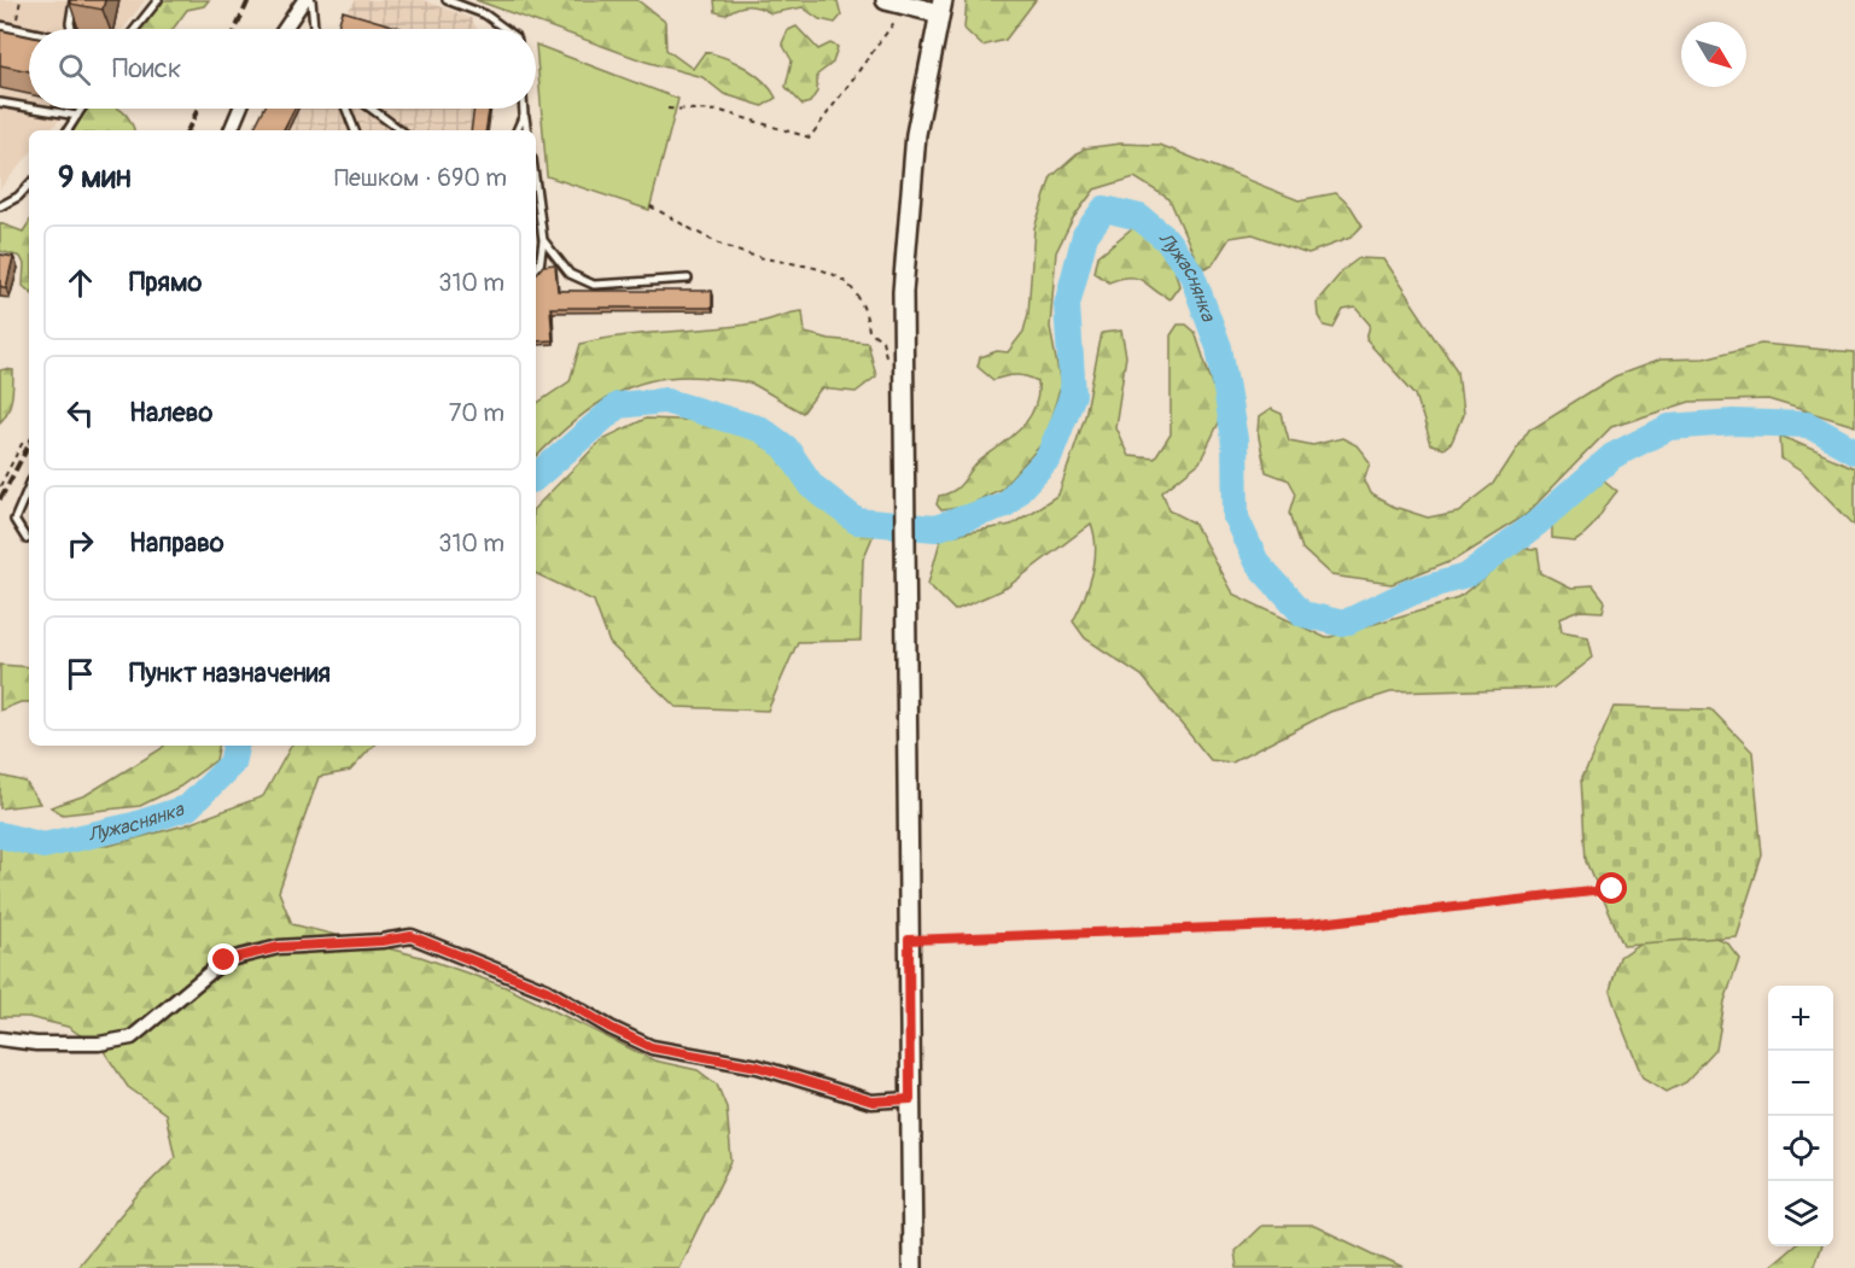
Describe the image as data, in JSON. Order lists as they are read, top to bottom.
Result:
{
  "water": ["Лужаснянка"],
  "north": "bottom right",
  "page": {
    "search": "Поиск",
    "heading": ["9 мин", "Пешком · 690 m"],
    "list": [
      ["Прямо", "310 m"],
      ["Налево", "70 m"],
      ["Направо", "310 m"],
      "Пункт назначения"
    ],
    "map_buttons": ["+", "−"]
  }
}
